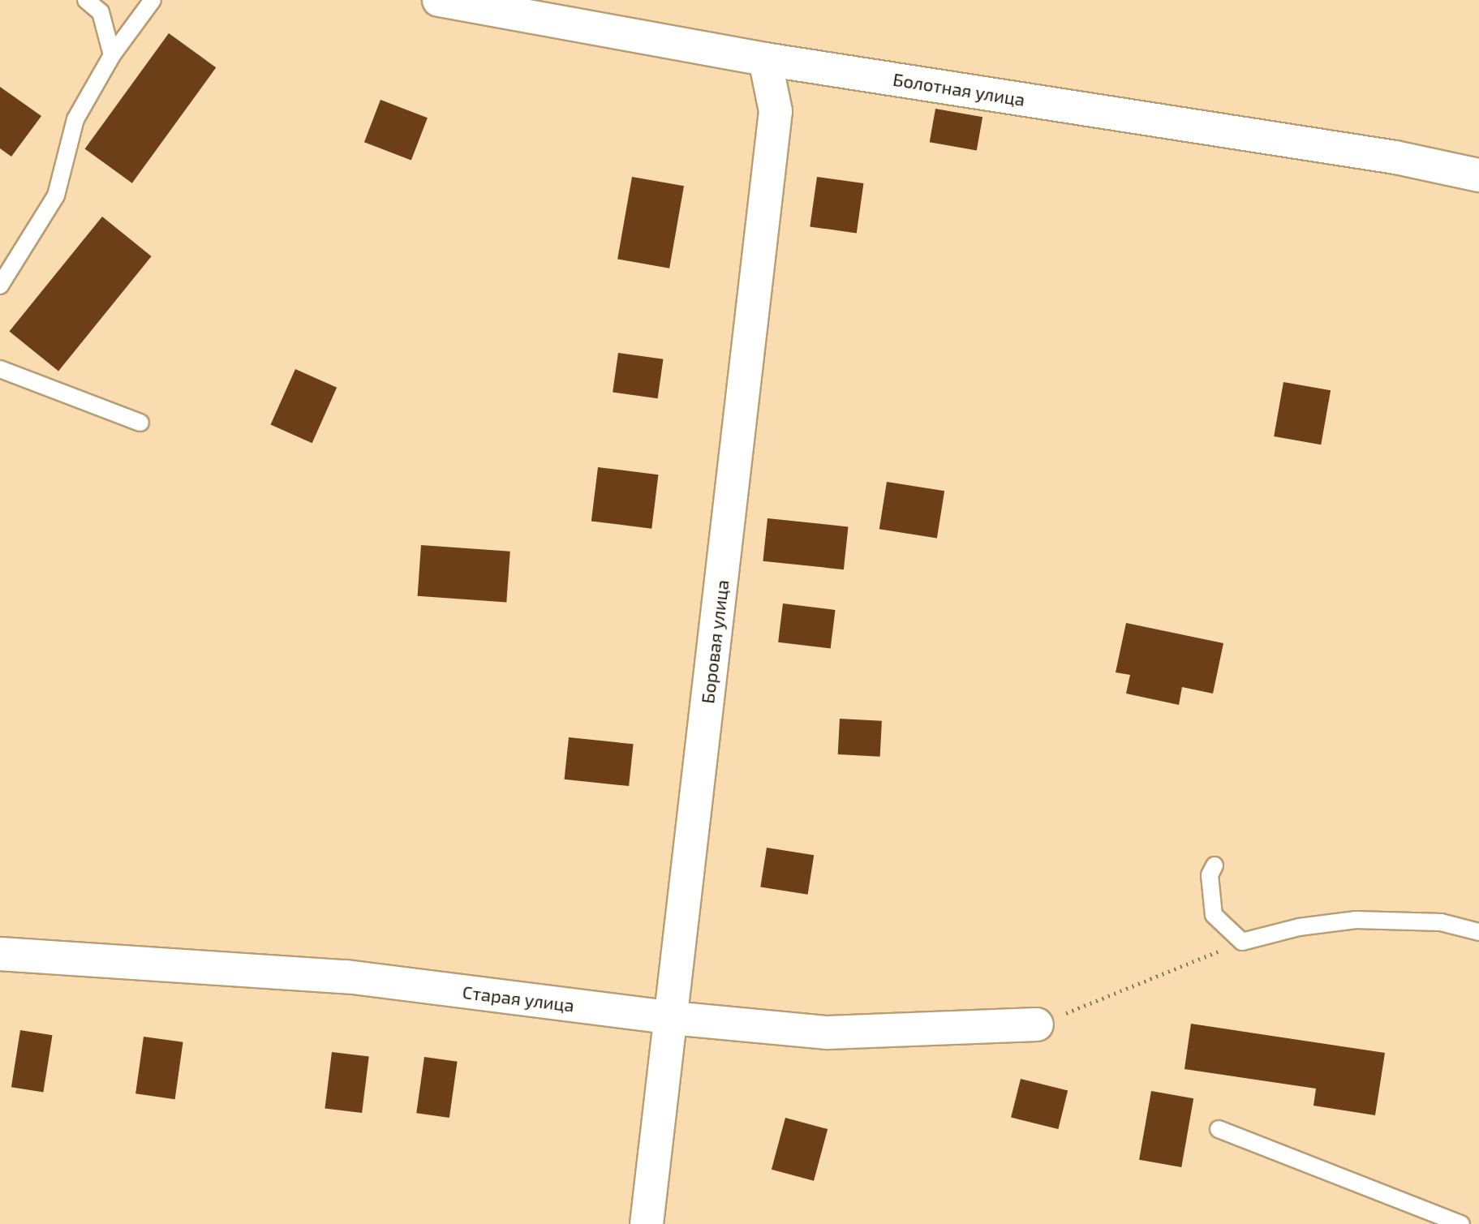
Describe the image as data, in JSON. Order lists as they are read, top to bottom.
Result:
{
  "streets": {
    "street": ["Болотная улица", "Боровая улица", "Старая улица"]
  },
  "crossings": [
    ["Болотная улица", "Боровая улица"],
    ["Боровая улица", "Старая улица"]
  ]
}
